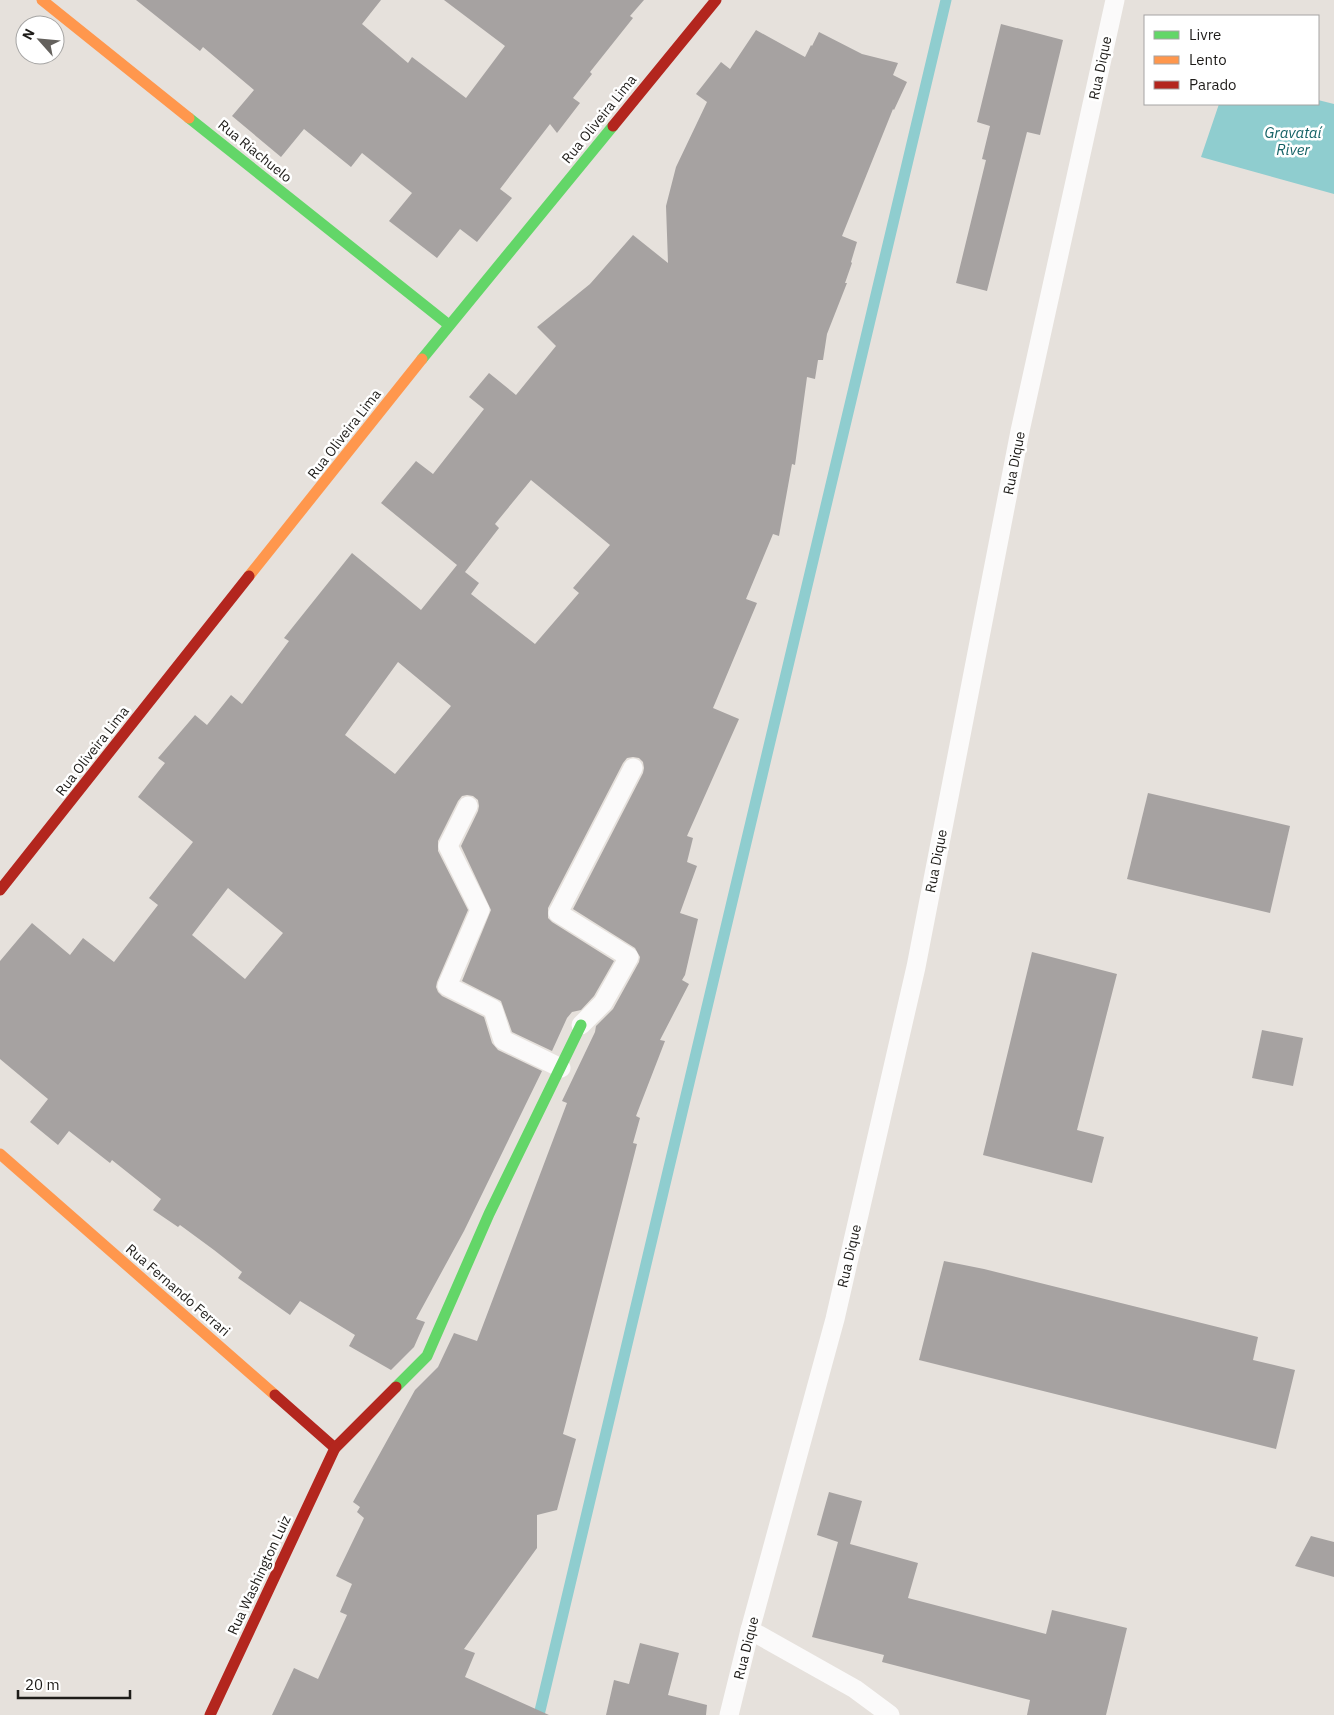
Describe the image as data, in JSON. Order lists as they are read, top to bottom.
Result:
{
  "streets": {
    "street": [
      "Rua Oliveira Lima",
      "Rua Riachuelo",
      "Rua Fernando Ferrari",
      "Rua Washington Luiz"
    ],
    "lane": ["Rua Dique"]
  },
  "crossings": [
    ["Rua Oliveira Lima", "Rua Riachuelo"],
    ["Rua Fernando Ferrari", "Rua Washington Luiz"]
  ],
  "water": ["Gravataí River"],
  "legend": ["Livre", "Lento", "Parado"],
  "scale_bar": "20 m",
  "north": "top left"
}
